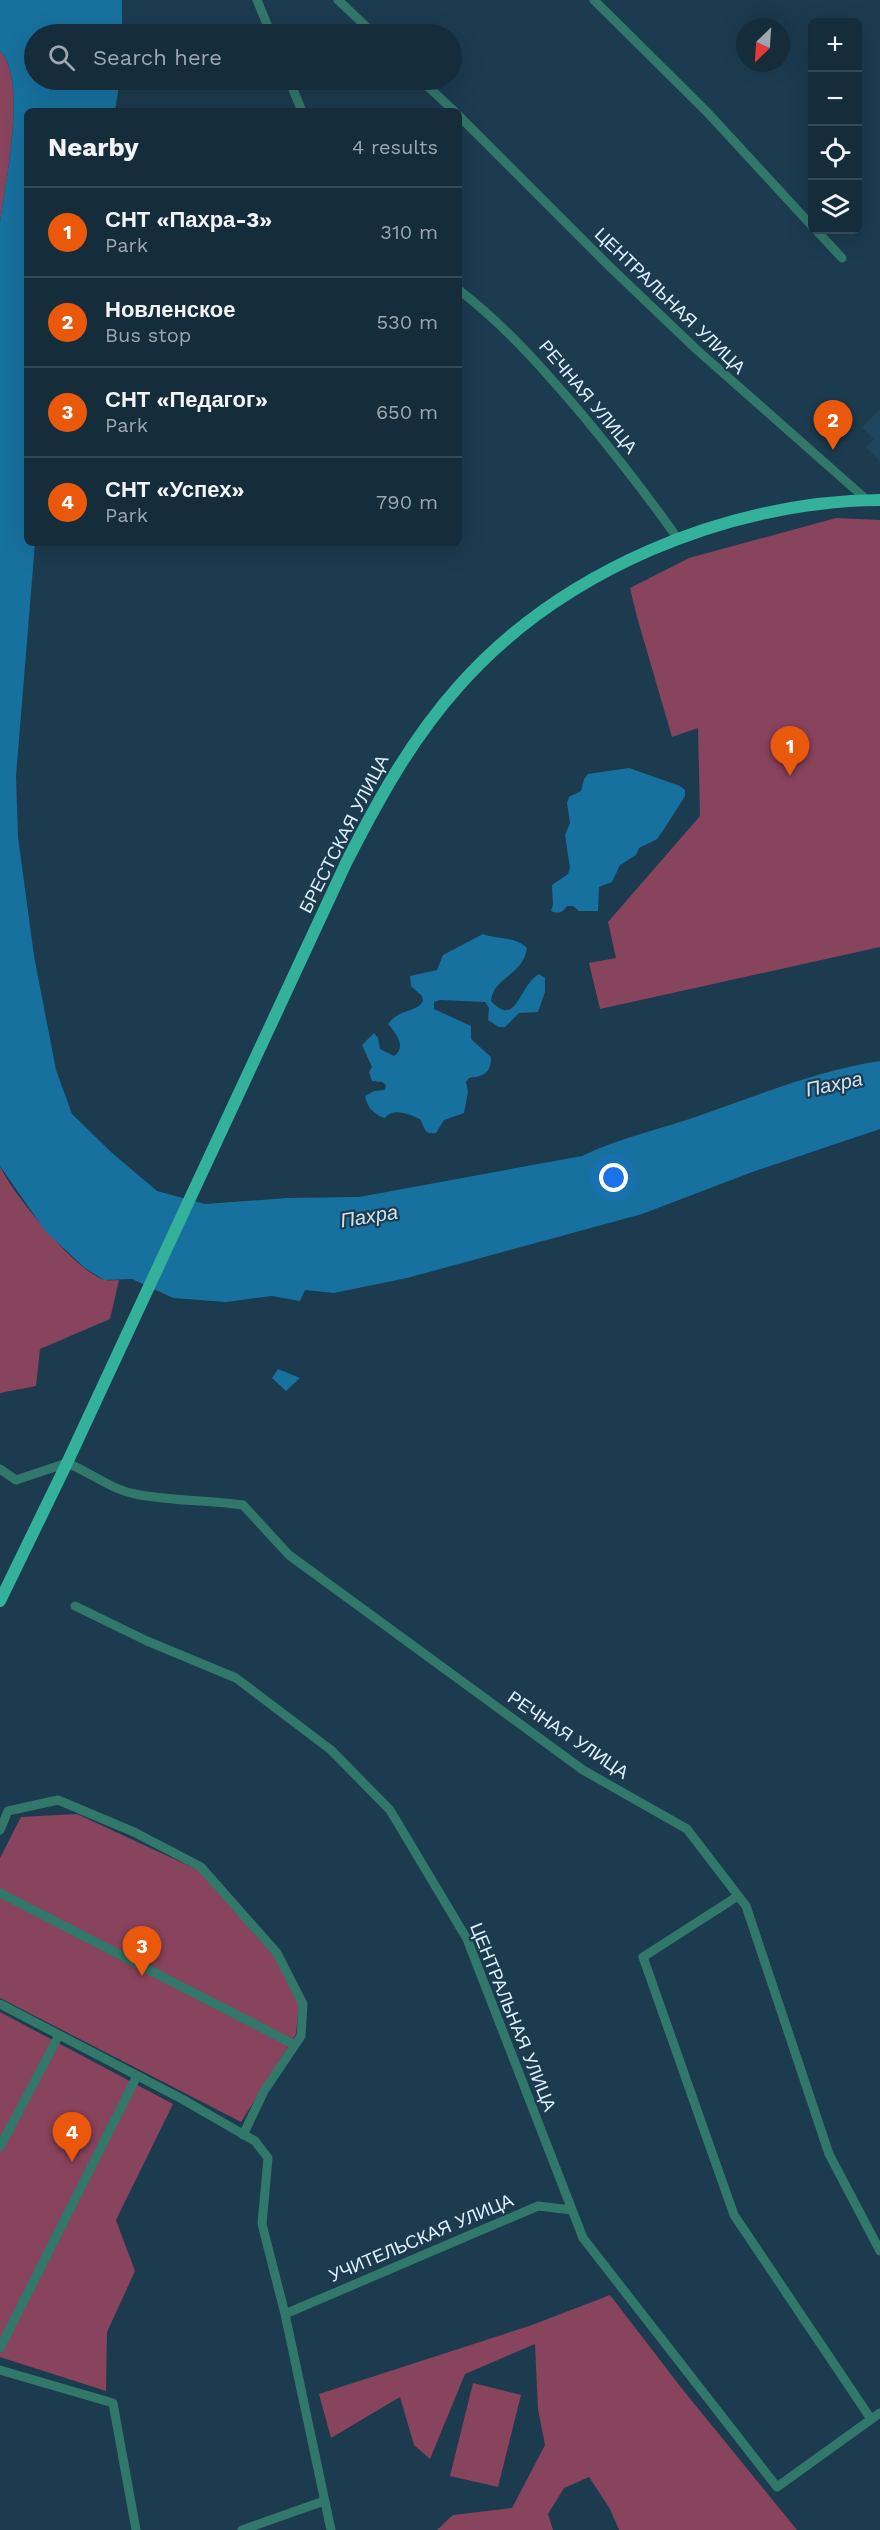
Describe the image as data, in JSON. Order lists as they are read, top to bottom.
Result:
{
  "streets": {
    "main road": ["БРЕСТСКАЯ УЛИЦА"],
    "street": ["ЦЕНТРАЛЬНАЯ УЛИЦА", "РЕЧНАЯ УЛИЦА", "УЧИТЕЛЬСКАЯ УЛИЦА"]
  },
  "crossings": [
    ["ЦЕНТРАЛЬНАЯ УЛИЦА", "БРЕСТСКАЯ УЛИЦА"],
    ["ЦЕНТРАЛЬНАЯ УЛИЦА", "УЧИТЕЛЬСКАЯ УЛИЦА"],
    ["РЕЧНАЯ УЛИЦА", "БРЕСТСКАЯ УЛИЦА"]
  ],
  "water": ["Пахра"],
  "north": "bottom left",
  "page": {
    "map_buttons": ["+", "−"],
    "search": "Search here",
    "heading": ["Nearby", "4 results"],
    "list": [
      {
        "mark": "1",
        "name": "СНТ «Пахра-3»",
        "note": "Park",
        "value": "310 m"
      },
      {
        "mark": "2",
        "name": "Новленское",
        "note": "Bus stop",
        "value": "530 m"
      },
      {
        "mark": "3",
        "name": "СНТ «Педагог»",
        "note": "Park",
        "value": "650 m"
      },
      {
        "mark": "4",
        "name": "СНТ «Успех»",
        "note": "Park",
        "value": "790 m"
      }
    ],
    "pins": [
      "2",
      "1",
      "3",
      "4"
    ]
  }
}
